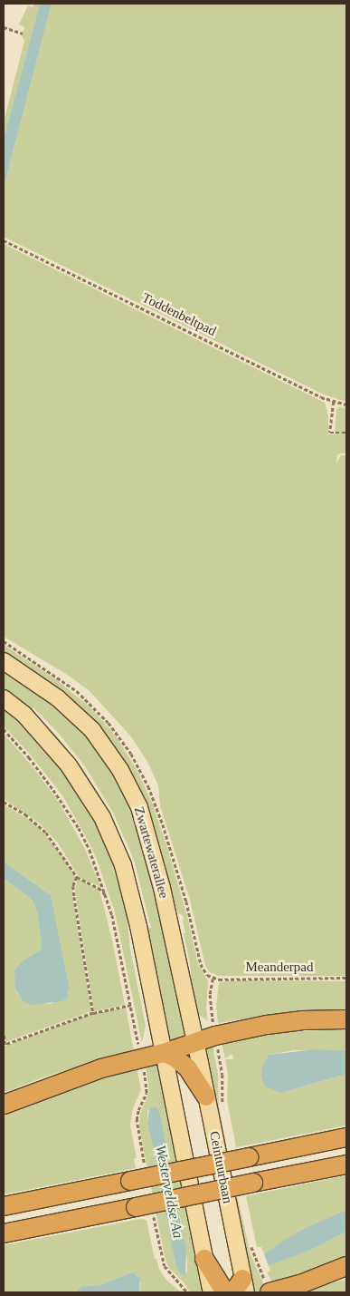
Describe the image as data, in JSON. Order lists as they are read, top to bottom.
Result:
{
  "streets": {
    "main road": ["Zwartewaterallee", "Ceintuurbaan"],
    "path": ["Toddenbeltpad", "Meanderpad"]
  },
  "crossings": [
    ["Zwartewaterallee", "Ceintuurbaan"]
  ],
  "water": ["Westerveldse Aa"]
}
